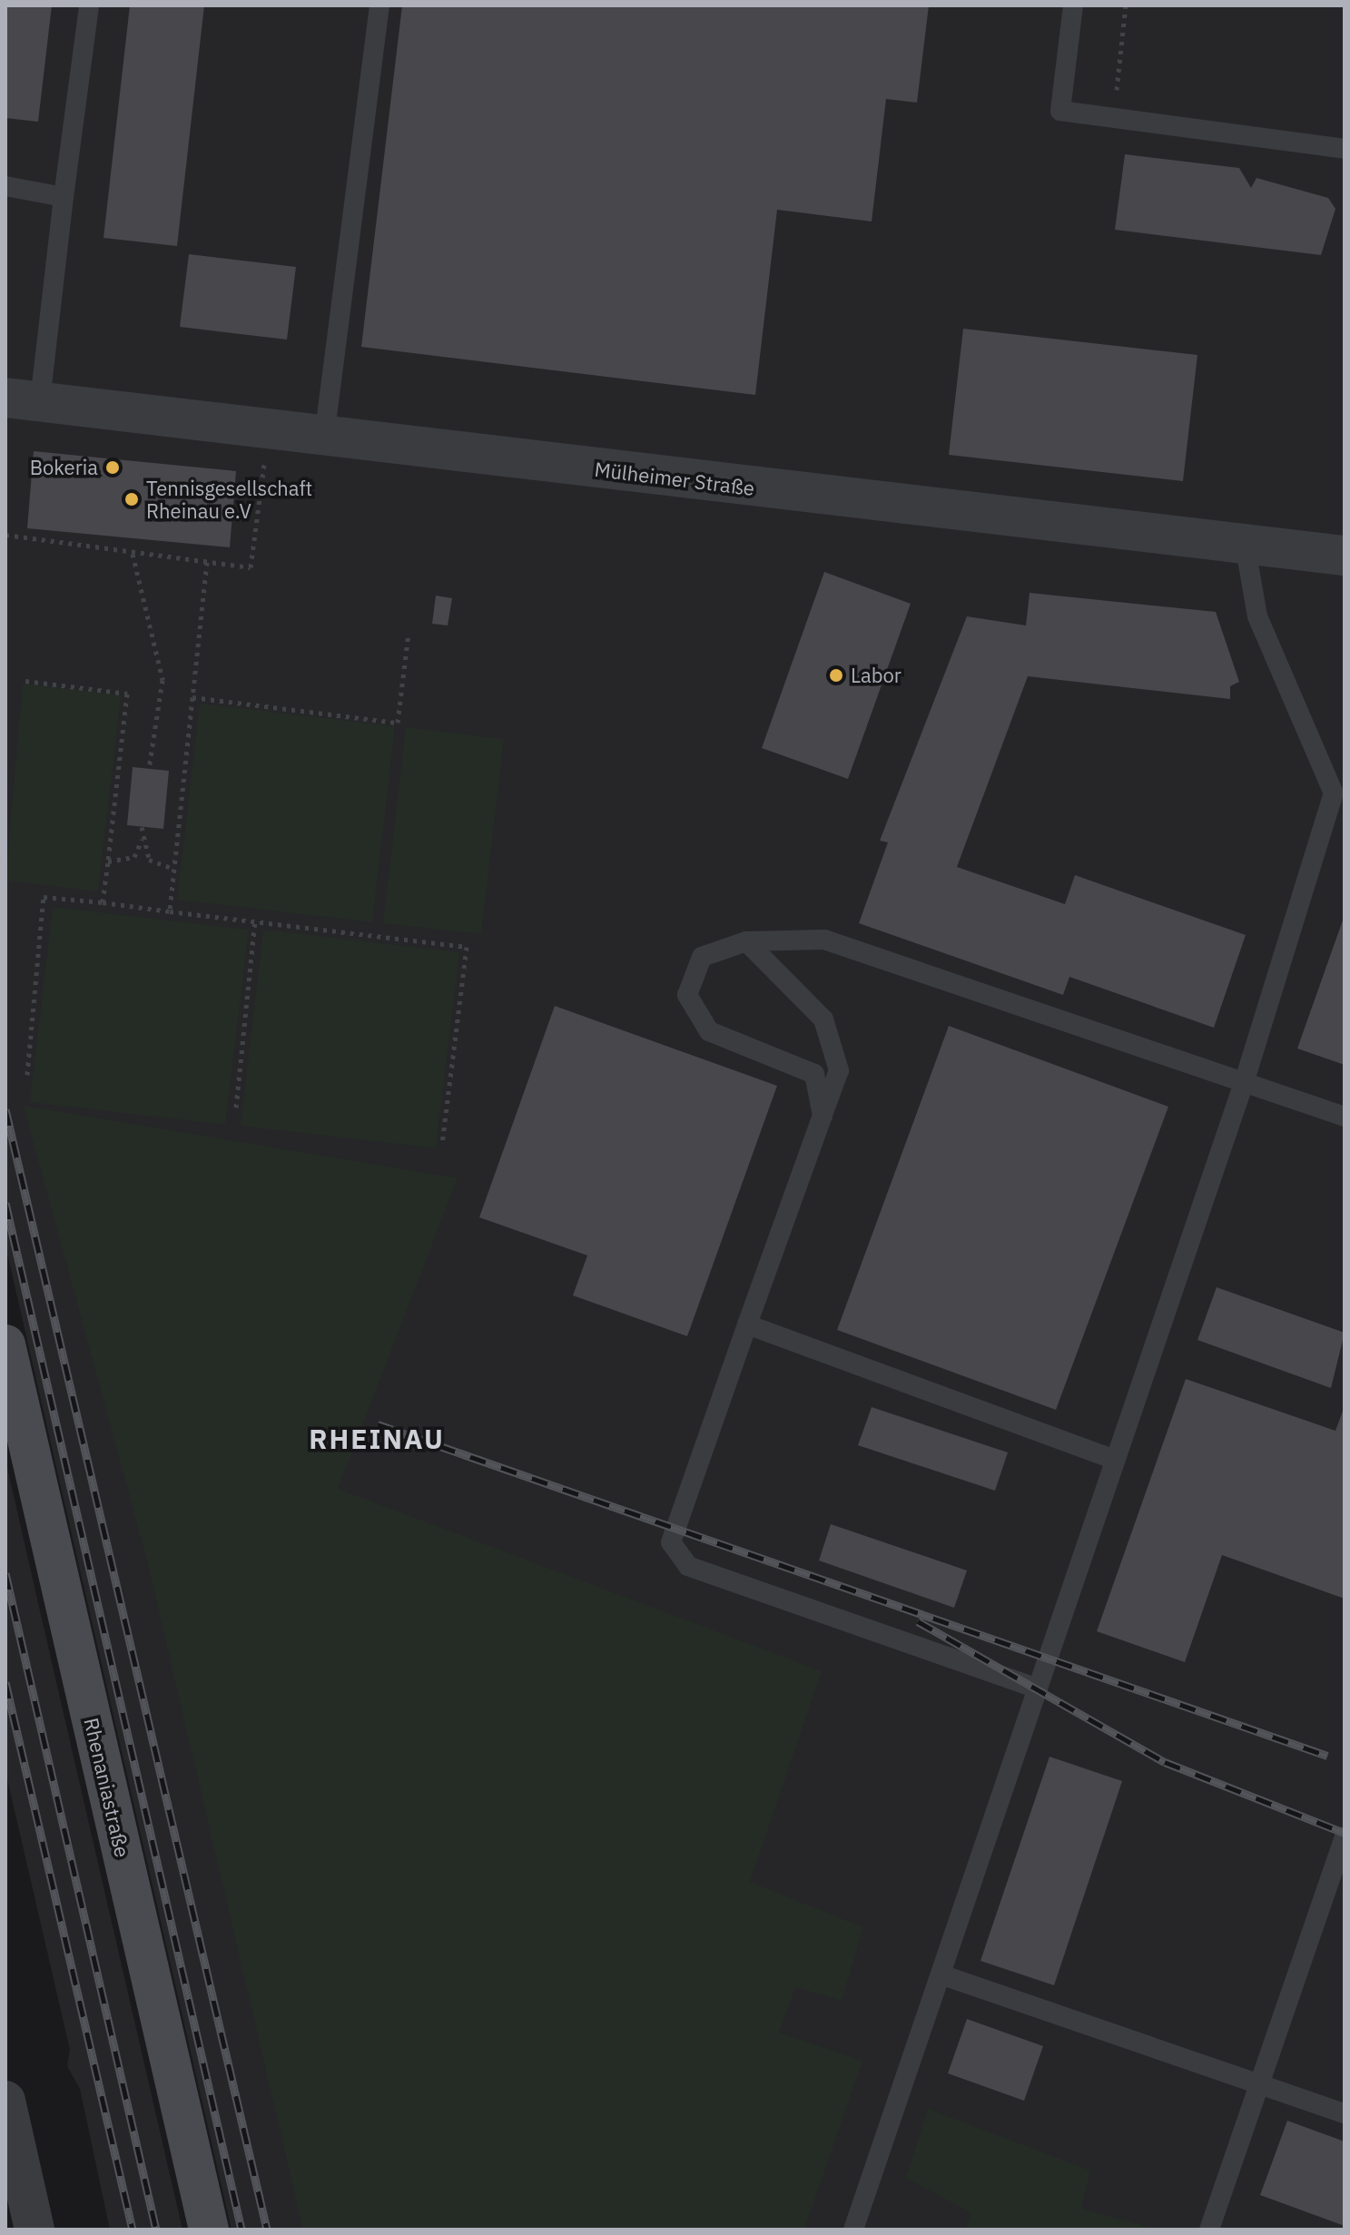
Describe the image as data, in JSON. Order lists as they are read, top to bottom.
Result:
{
  "streets": {
    "street": ["Mülheimer Straße", "Rhenaniastraße"]
  },
  "districts": ["RHEINAU"],
  "places": ["Bokeria", "Tennisgesellschaft Rheinau e.V", "Labor"]
}
